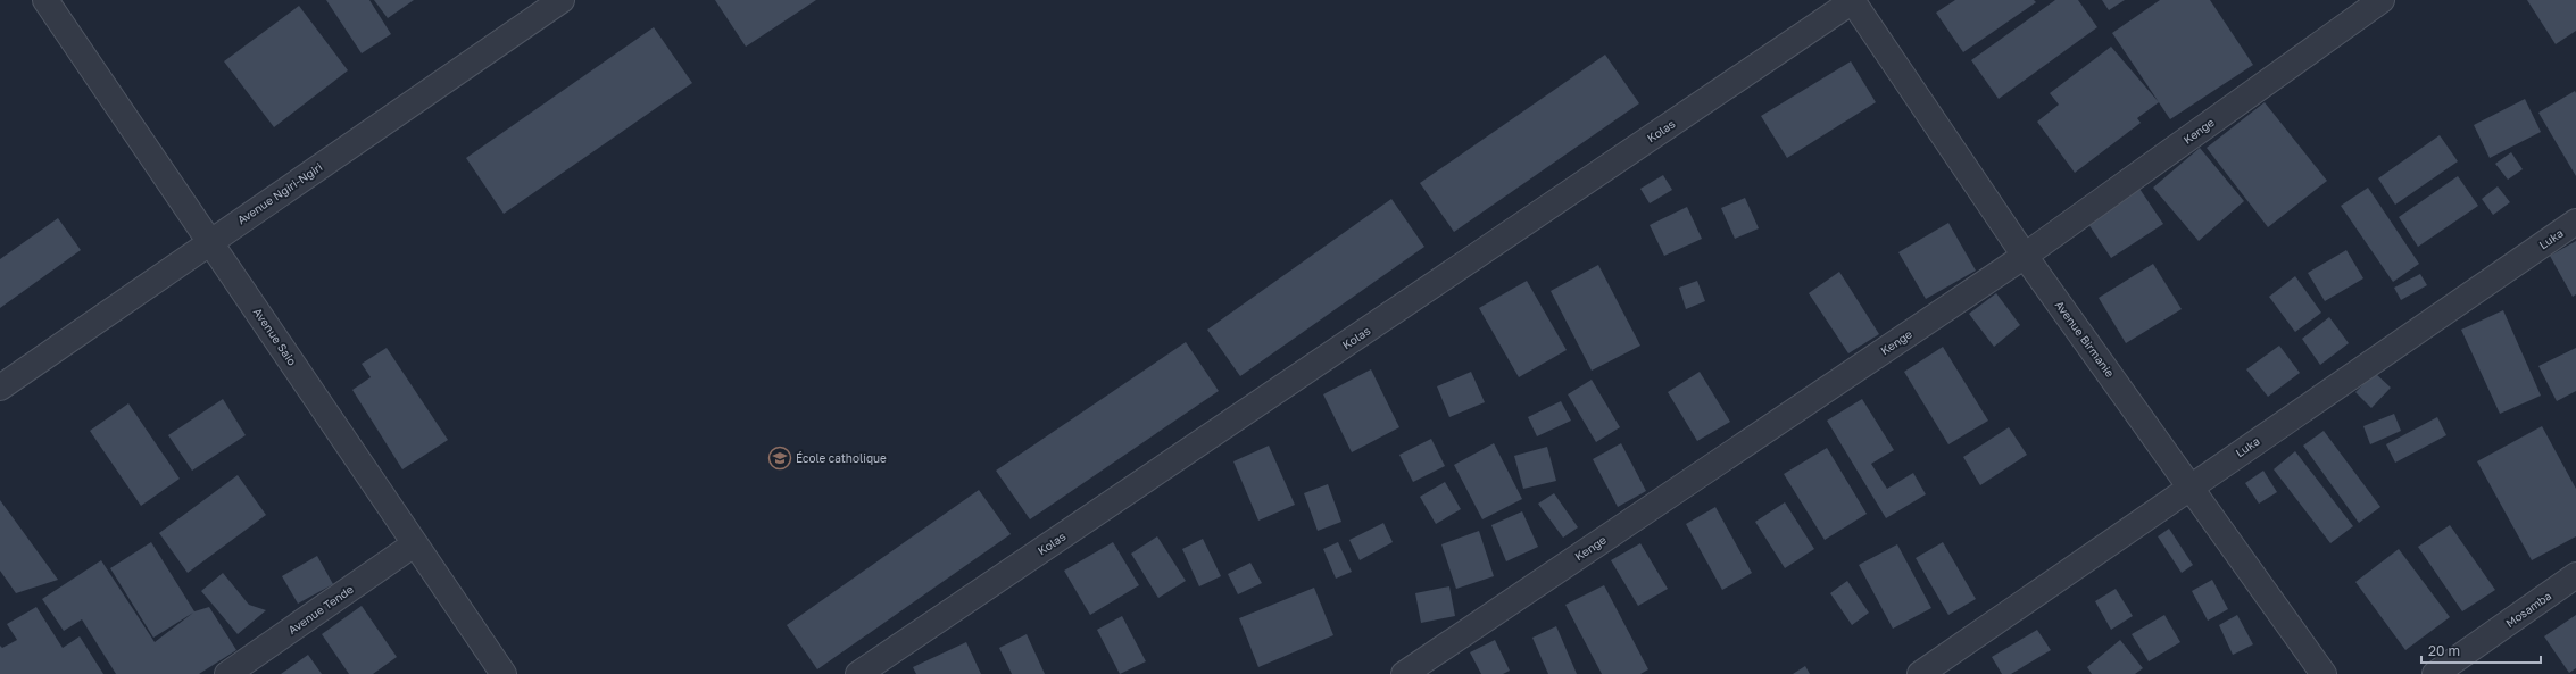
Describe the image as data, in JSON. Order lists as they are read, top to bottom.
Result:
{
  "streets": {
    "street": [
      "Kolas",
      "Kenge",
      "Avenue Ngiri-Ngiri",
      "Luka",
      "Avenue Saio",
      "Avenue Birmanie",
      "Avenue Tende",
      "Mosamba"
    ]
  },
  "crossings": [
    ["Kolas", "Avenue Birmanie"],
    ["Kenge", "Avenue Birmanie"],
    ["Avenue Ngiri-Ngiri", "Avenue Saio"],
    ["Luka", "Avenue Birmanie"],
    ["Avenue Saio", "Avenue Tende"]
  ],
  "places": {
    "school or university": ["École catholique"]
  },
  "scale_bar": "20 m"
}
